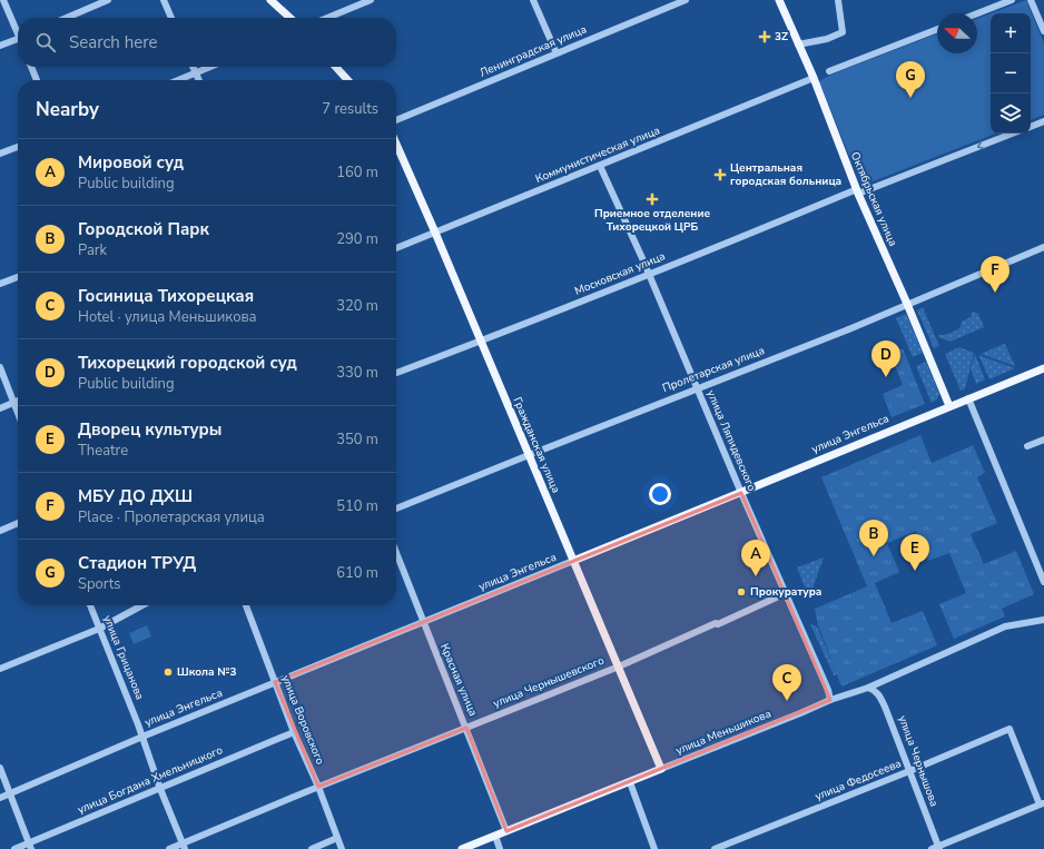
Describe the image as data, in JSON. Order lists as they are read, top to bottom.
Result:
{
  "streets": {
    "main road": [
      "Октябрьская улица",
      "улица Энгельса",
      "Гражданская улица",
      "улица Меньшикова"
    ],
    "street": [
      "Ленинградская улица",
      "Коммунистическая улица",
      "Московская улица",
      "Пролетарская улица",
      "улица Ляпидевского",
      "улица Грицанова",
      "Красная улица",
      "улица Чернышевского",
      "улица Воровского",
      "улица Чернышова",
      "улица Богдана Хмельницкого",
      "улица Федосеева"
    ]
  },
  "crossings": [
    ["Коммунистическая улица", "Октябрьская улица"],
    ["Коммунистическая улица", "улица Ляпидевского"],
    ["Коммунистическая улица", "Гражданская улица"],
    ["Октябрьская улица", "Московская улица"],
    ["Октябрьская улица", "Пролетарская улица"],
    ["Октябрьская улица", "улица Энгельса"],
    ["Московская улица", "улица Ляпидевского"],
    ["Московская улица", "Гражданская улица"],
    ["Пролетарская улица", "улица Ляпидевского"],
    ["Пролетарская улица", "Гражданская улица"],
    ["улица Энгельса", "улица Ляпидевского"],
    ["улица Энгельса", "Гражданская улица"],
    ["улица Энгельса", "улица Грицанова"],
    ["улица Энгельса", "Красная улица"],
    ["улица Энгельса", "улица Воровского"],
    ["улица Ляпидевского", "улица Чернышевского"],
    ["улица Ляпидевского", "улица Меньшикова"],
    ["Гражданская улица", "улица Чернышевского"],
    ["Гражданская улица", "улица Меньшикова"],
    ["улица Грицанова", "улица Чернышевского"],
    ["улица Грицанова", "улица Богдана Хмельницкого"],
    ["Красная улица", "улица Чернышевского"],
    ["Красная улица", "улица Меньшикова"],
    ["улица Чернышевского", "улица Воровского"],
    ["улица Воровского", "улица Богдана Хмельницкого"],
    ["улица Меньшикова", "улица Чернышова"],
    ["улица Чернышова", "улица Федосеева"]
  ],
  "places": {
    "health": ["3Z", "Центральная городская больница", "Приемное отделение Тихорецкой ЦРБ"],
    "other": ["Прокуратура", "Школа №3"]
  },
  "north": "left",
  "page": {
    "map_buttons": ["+", "−"],
    "search": "Search here",
    "pins": [
      "G",
      "F",
      "D",
      "B",
      "E",
      "A",
      "C"
    ],
    "heading": ["Nearby", "7 results"],
    "list": [
      {
        "mark": "A",
        "name": "Мировой суд",
        "note": "Public building",
        "value": "160 m"
      },
      {
        "mark": "B",
        "name": "Городской Парк",
        "note": "Park",
        "value": "290 m"
      },
      {
        "mark": "C",
        "name": "Госиница Тихорецкая",
        "note": "Hotel · улица Меньшикова",
        "value": "320 m"
      },
      {
        "mark": "D",
        "name": "Тихорецкий городской суд",
        "note": "Public building",
        "value": "330 m"
      },
      {
        "mark": "E",
        "name": "Дворец культуры",
        "note": "Theatre",
        "value": "350 m"
      },
      {
        "mark": "F",
        "name": "МБУ ДО ДХШ",
        "note": "Place · Пролетарская улица",
        "value": "510 m"
      },
      {
        "mark": "G",
        "name": "Стадион ТРУД",
        "note": "Sports",
        "value": "610 m"
      }
    ]
  }
}
